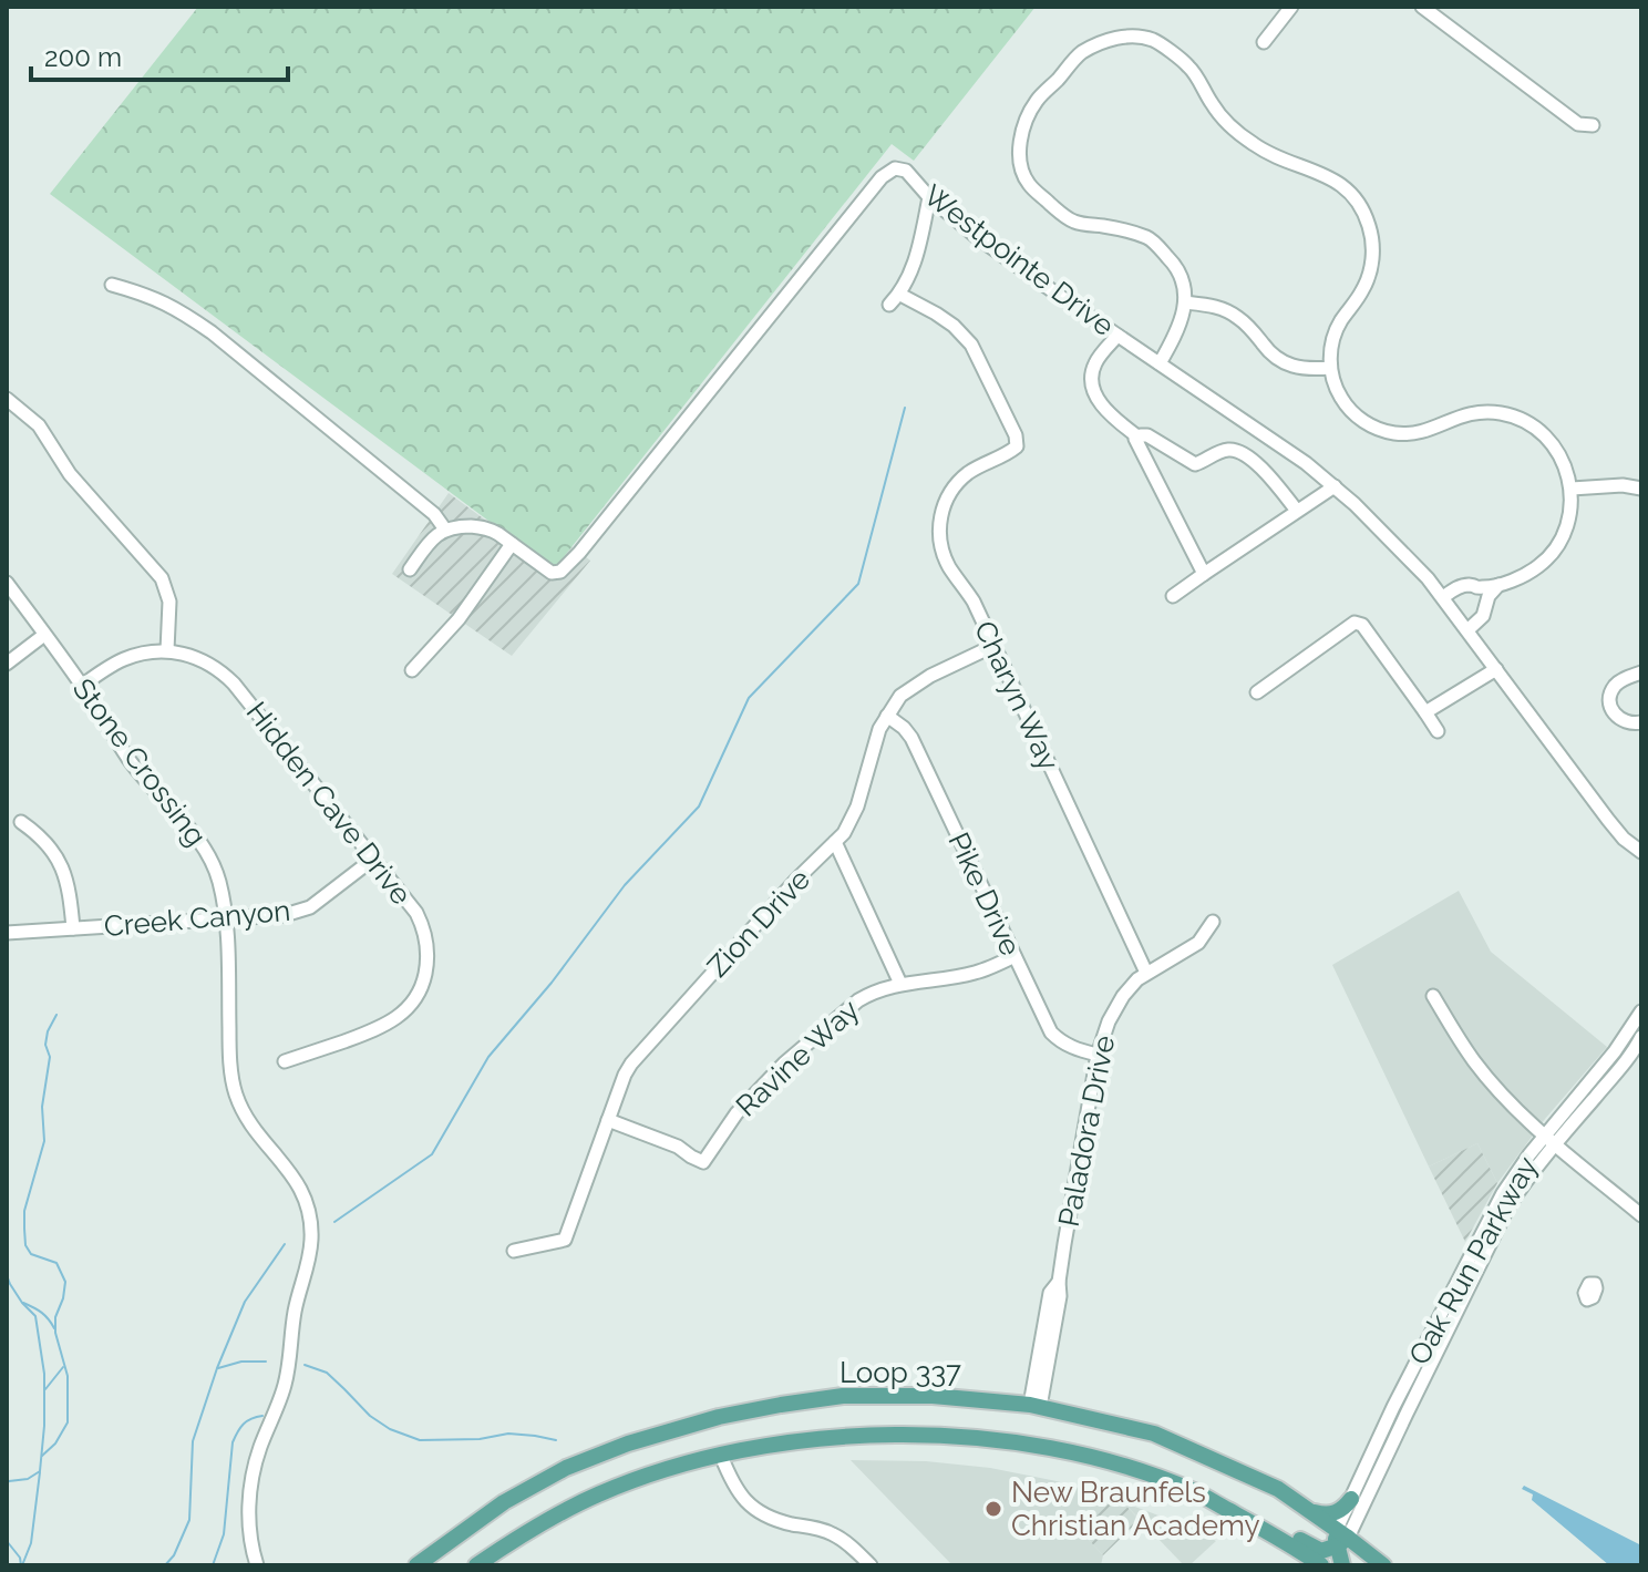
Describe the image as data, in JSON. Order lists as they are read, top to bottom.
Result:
{
  "streets": {
    "main road": ["Loop 337"],
    "street": [
      "Westpointe Drive",
      "Charyn Way",
      "Stone Crossing",
      "Hidden Cave Drive",
      "Pike Drive",
      "Creek Canyon",
      "Zion Drive",
      "Ravine Way",
      "Paladora Drive",
      "Oak Run Parkway"
    ]
  },
  "crossings": [
    ["Charyn Way", "Zion Drive"],
    ["Charyn Way", "Paladora Drive"],
    ["Stone Crossing", "Hidden Cave Drive"],
    ["Stone Crossing", "Creek Canyon"],
    ["Hidden Cave Drive", "Creek Canyon"],
    ["Pike Drive", "Zion Drive"],
    ["Pike Drive", "Ravine Way"],
    ["Pike Drive", "Paladora Drive"],
    ["Zion Drive", "Ravine Way"],
    ["Paladora Drive", "Loop 337"],
    ["Oak Run Parkway", "Loop 337"]
  ],
  "places": ["New Braunfels Christian Academy"],
  "scale_bar": "200 m"
}
